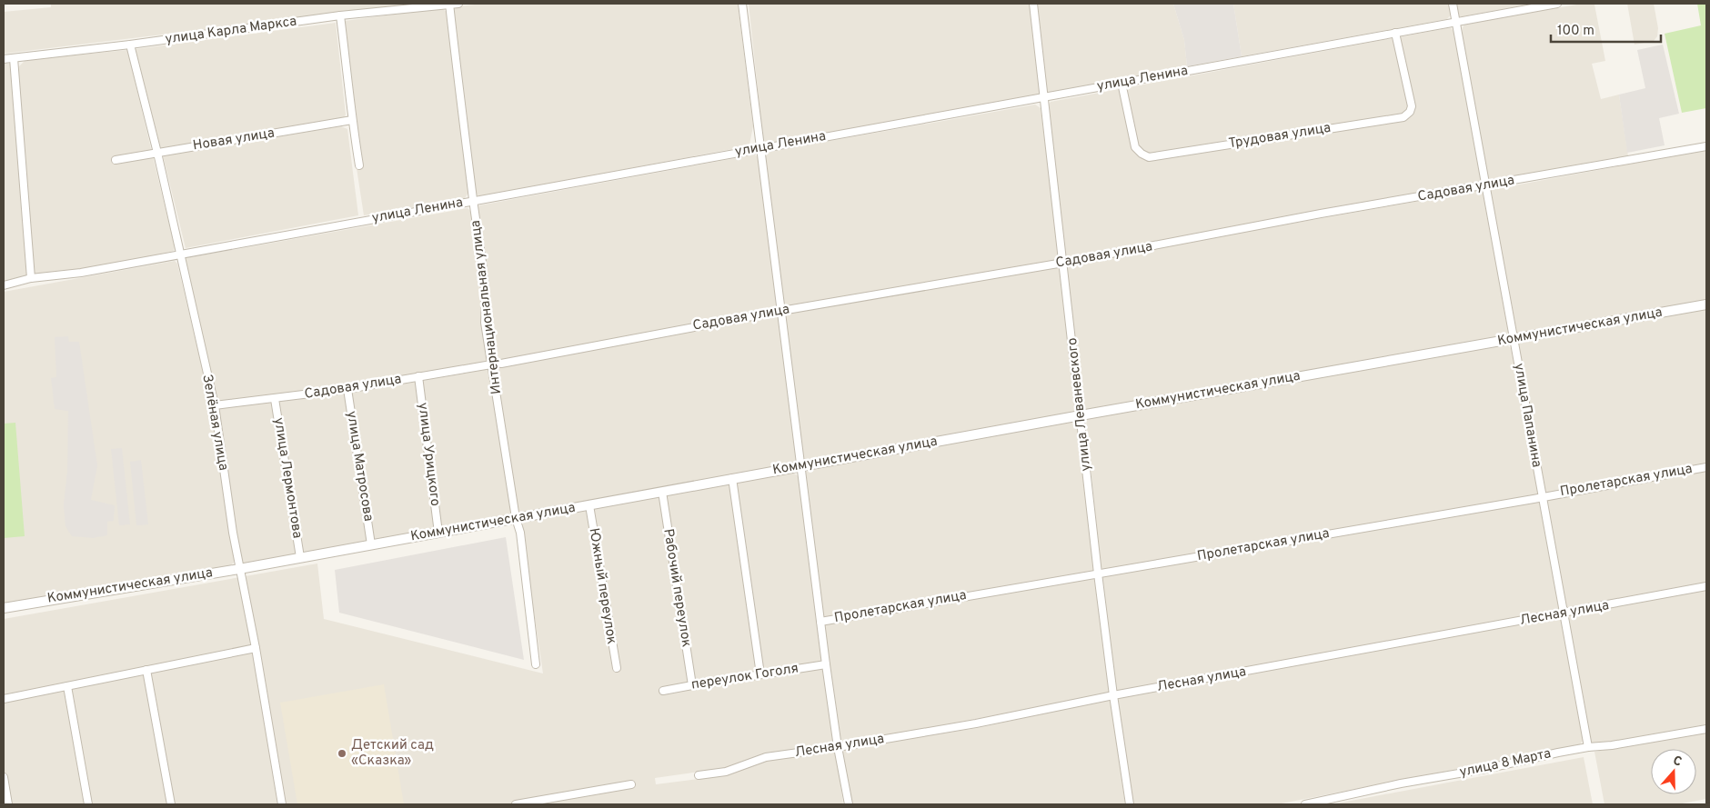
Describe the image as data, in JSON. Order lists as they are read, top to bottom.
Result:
{
  "streets": {
    "street": [
      "улица Карла Маркса",
      "улица Ленина",
      "Трудовая улица",
      "Новая улица",
      "Садовая улица",
      "Интернациональная улица",
      "Коммунистическая улица",
      "улица Леваневского",
      "улица Папанина",
      "Зелёная улица",
      "улица Урицкого",
      "улица Матросова",
      "улица Лермонтова",
      "Пролетарская улица",
      "Южный переулок",
      "Рабочий переулок",
      "Лесная улица",
      "переулок Гоголя",
      "улица 8 Марта"
    ]
  },
  "crossings": [
    ["улица Карла Маркса", "Интернациональная улица"],
    ["улица Карла Маркса", "Зелёная улица"],
    ["улица Ленина", "Трудовая улица"],
    ["улица Ленина", "Интернациональная улица"],
    ["улица Ленина", "улица Леваневского"],
    ["улица Ленина", "улица Папанина"],
    ["улица Ленина", "Зелёная улица"],
    ["Новая улица", "Зелёная улица"],
    ["Садовая улица", "Интернациональная улица"],
    ["Садовая улица", "улица Леваневского"],
    ["Садовая улица", "улица Папанина"],
    ["Садовая улица", "Зелёная улица"],
    ["Садовая улица", "улица Урицкого"],
    ["Садовая улица", "улица Матросова"],
    ["Садовая улица", "улица Лермонтова"],
    ["Интернациональная улица", "Коммунистическая улица"],
    ["Коммунистическая улица", "улица Леваневского"],
    ["Коммунистическая улица", "улица Папанина"],
    ["Коммунистическая улица", "Зелёная улица"],
    ["Коммунистическая улица", "улица Урицкого"],
    ["Коммунистическая улица", "улица Матросова"],
    ["Коммунистическая улица", "улица Лермонтова"],
    ["Коммунистическая улица", "Южный переулок"],
    ["Коммунистическая улица", "Рабочий переулок"],
    ["улица Леваневского", "Пролетарская улица"],
    ["улица Леваневского", "Лесная улица"],
    ["улица Папанина", "Пролетарская улица"],
    ["улица Папанина", "Лесная улица"],
    ["улица Папанина", "улица 8 Марта"],
    ["Рабочий переулок", "переулок Гоголя"]
  ],
  "places": ["Детский сад «Сказка»"],
  "scale_bar": "100 m",
  "north": "top"
}
